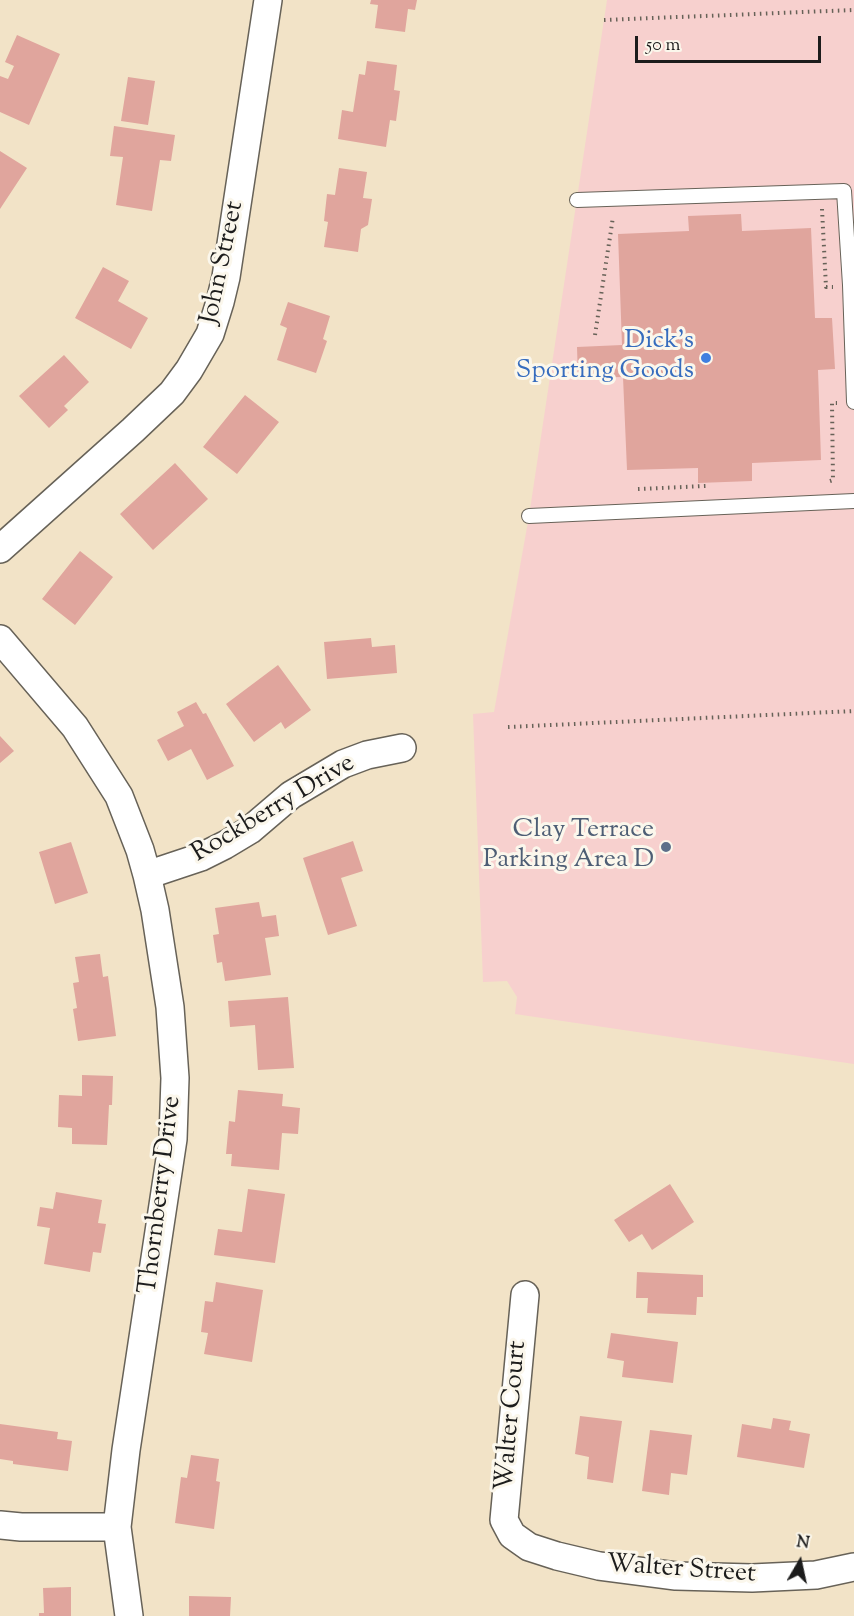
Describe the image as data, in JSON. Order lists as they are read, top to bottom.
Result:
{
  "streets": {
    "street": [
      "John Street",
      "Rockberry Drive",
      "Thornberry Drive",
      "Walter Court",
      "Walter Street"
    ]
  },
  "crossings": [
    ["Rockberry Drive", "Thornberry Drive"],
    ["Walter Court", "Walter Street"]
  ],
  "places": ["Dick's Sporting Goods", "Clay Terrace Parking Area D"],
  "scale_bar": "50 m",
  "north": "top"
}
